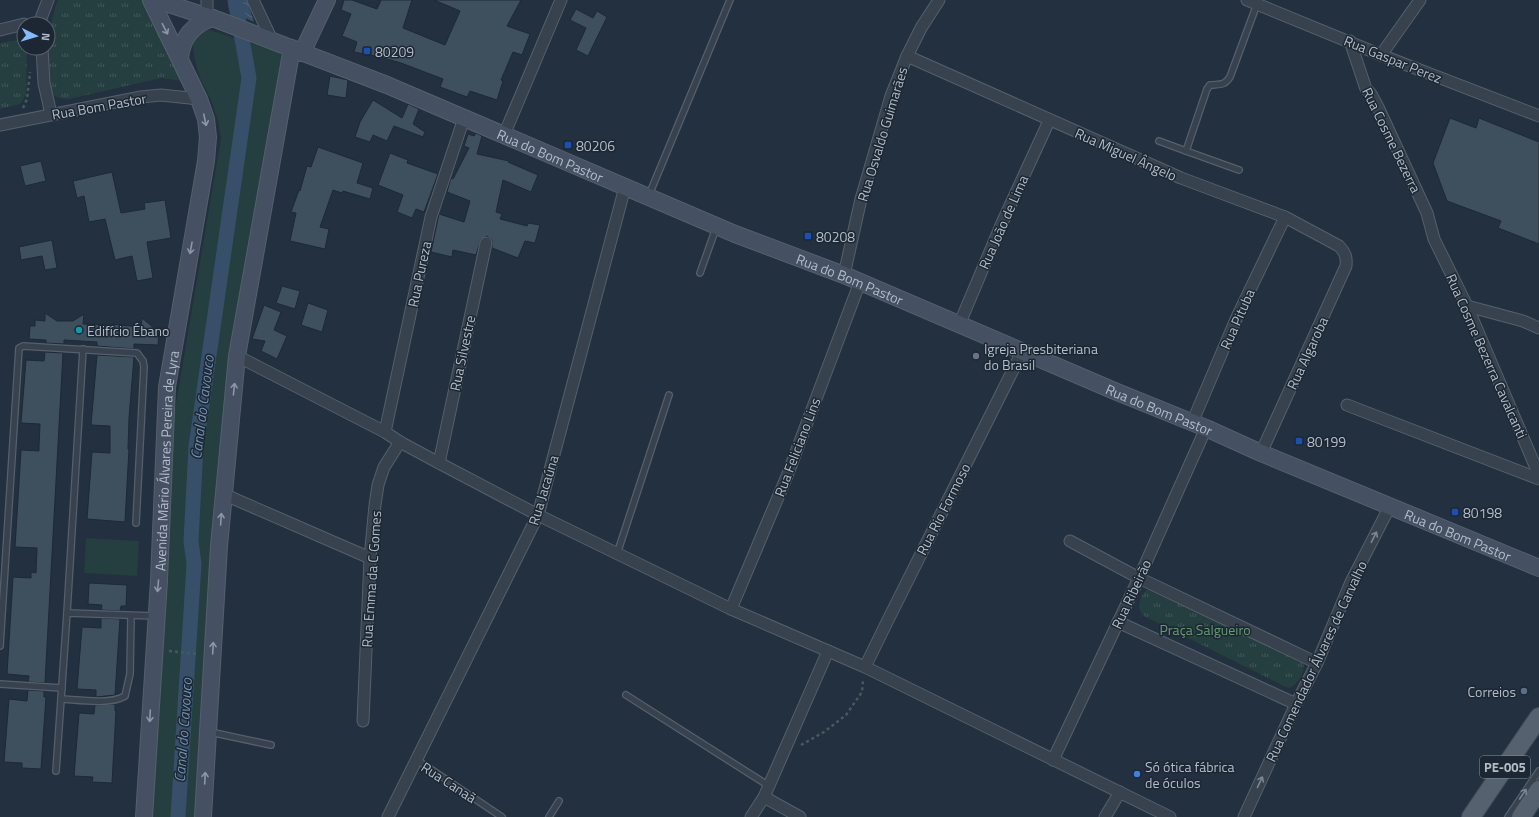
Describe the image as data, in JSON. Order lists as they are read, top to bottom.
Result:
{
  "streets": {
    "main road": ["PE-005"],
    "street": [
      "Rua Gaspar Perez",
      "Rua Bom Pastor",
      "Rua Osvaldo Guimarães",
      "Rua Cosme Bezerra",
      "Rua Miguel Ângelo",
      "Rua do Bom Pastor",
      "Rua João de Lima",
      "Rua Pureza",
      "Rua Pituba",
      "Rua Silvestre",
      "Rua Algaroba",
      "Rua Cosme Bezerra Cavalcanti",
      "Rua Feliciano Lins",
      "Avenida Mário Álvares Pereira de Lyra",
      "Rua Jacaúna",
      "Rua Rio Formoso",
      "Rua Emma da C Gomes",
      "Rua Ribeirão",
      "Rua Comendador Álvares de Carvalho"
    ],
    "lane": ["Rua Canaã"]
  },
  "crossings": [
    ["Rua Gaspar Perez", "Rua Cosme Bezerra"],
    ["Rua Bom Pastor", "Avenida Mário Álvares Pereira de Lyra"],
    ["Rua Osvaldo Guimarães", "Rua Miguel Ângelo"],
    ["Rua Osvaldo Guimarães", "Rua do Bom Pastor"],
    ["Rua Cosme Bezerra", "Rua Cosme Bezerra Cavalcanti"],
    ["Rua Miguel Ângelo", "Rua João de Lima"],
    ["Rua Miguel Ângelo", "Rua Pituba"],
    ["Rua Miguel Ângelo", "Rua Algaroba"],
    ["Rua do Bom Pastor", "Rua João de Lima"],
    ["Rua do Bom Pastor", "Rua Pureza"],
    ["Rua do Bom Pastor", "Rua Pituba"],
    ["Rua do Bom Pastor", "Rua Algaroba"],
    ["Rua do Bom Pastor", "Rua Feliciano Lins"],
    ["Rua do Bom Pastor", "Rua Jacaúna"],
    ["Rua do Bom Pastor", "Rua Rio Formoso"],
    ["Rua do Bom Pastor", "Rua Ribeirão"],
    ["Rua do Bom Pastor", "Rua Comendador Álvares de Carvalho"],
    ["Rua Pituba", "Rua Ribeirão"],
    ["Rua Jacaúna", "Rua Canaã"]
  ],
  "one_way": ["Rua Comendador Álvares de Carvalho"],
  "water": ["Canal do Cavouco"],
  "parks": ["Praça Salgueiro"],
  "places": {
    "transit": [
      "80209",
      "80206",
      "80208",
      "80199",
      "80198"
    ],
    "other": [
      "Edifício Ébano",
      "Igreja Presbiteriana do Brasil",
      "Correios",
      "Só ótica fábrica de óculos"
    ]
  },
  "north": "right"
}
